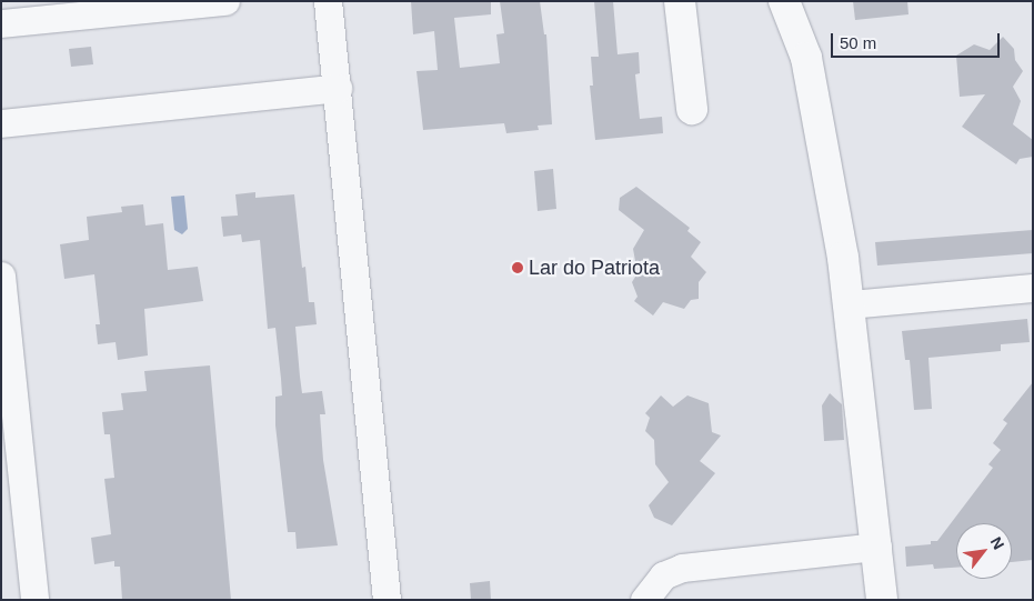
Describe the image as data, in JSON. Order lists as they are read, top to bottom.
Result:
{
  "places": ["Lar do Patriota"],
  "scale_bar": "50 m",
  "north": "top right"
}
